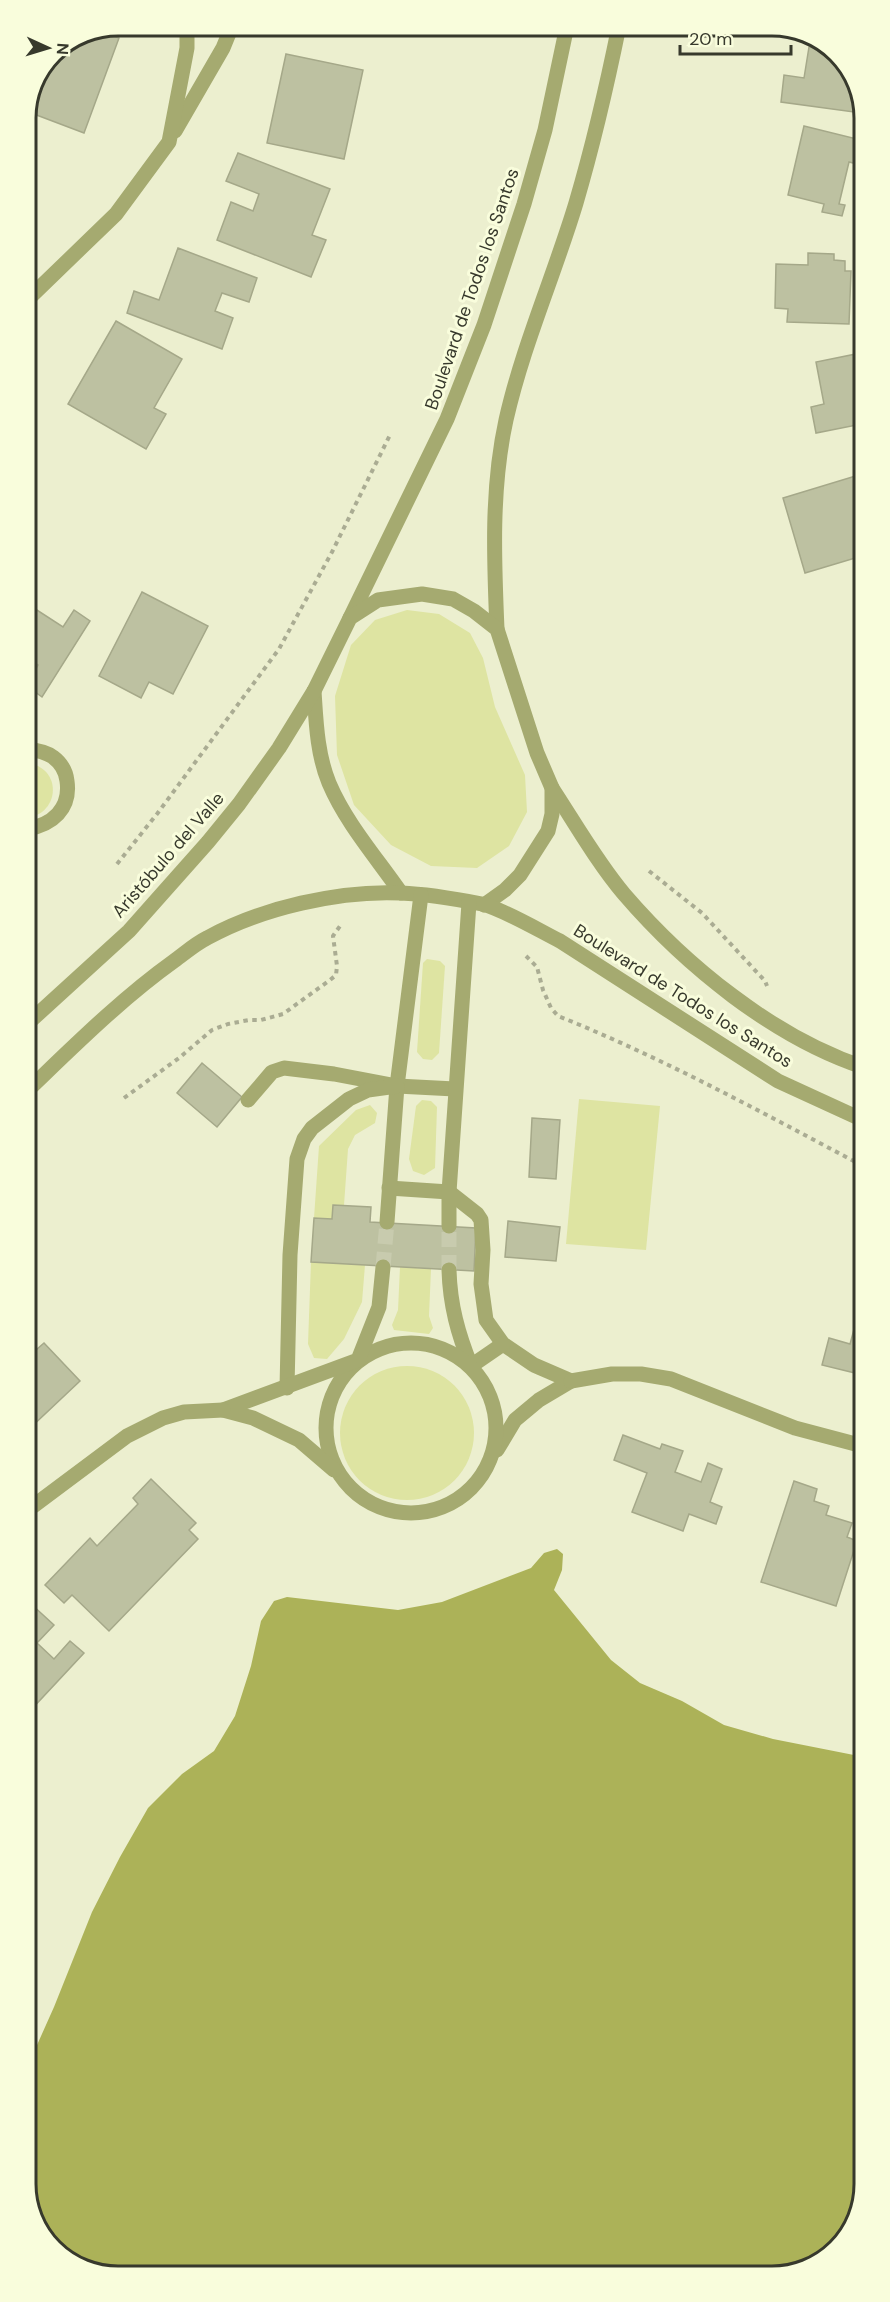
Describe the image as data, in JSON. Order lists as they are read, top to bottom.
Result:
{
  "streets": {
    "street": ["Boulevard de Todos los Santos", "Aristóbulo del Valle"]
  },
  "crossings": [
    ["Boulevard de Todos los Santos", "Aristóbulo del Valle"]
  ],
  "scale_bar": "20 m",
  "north": "right"
}
